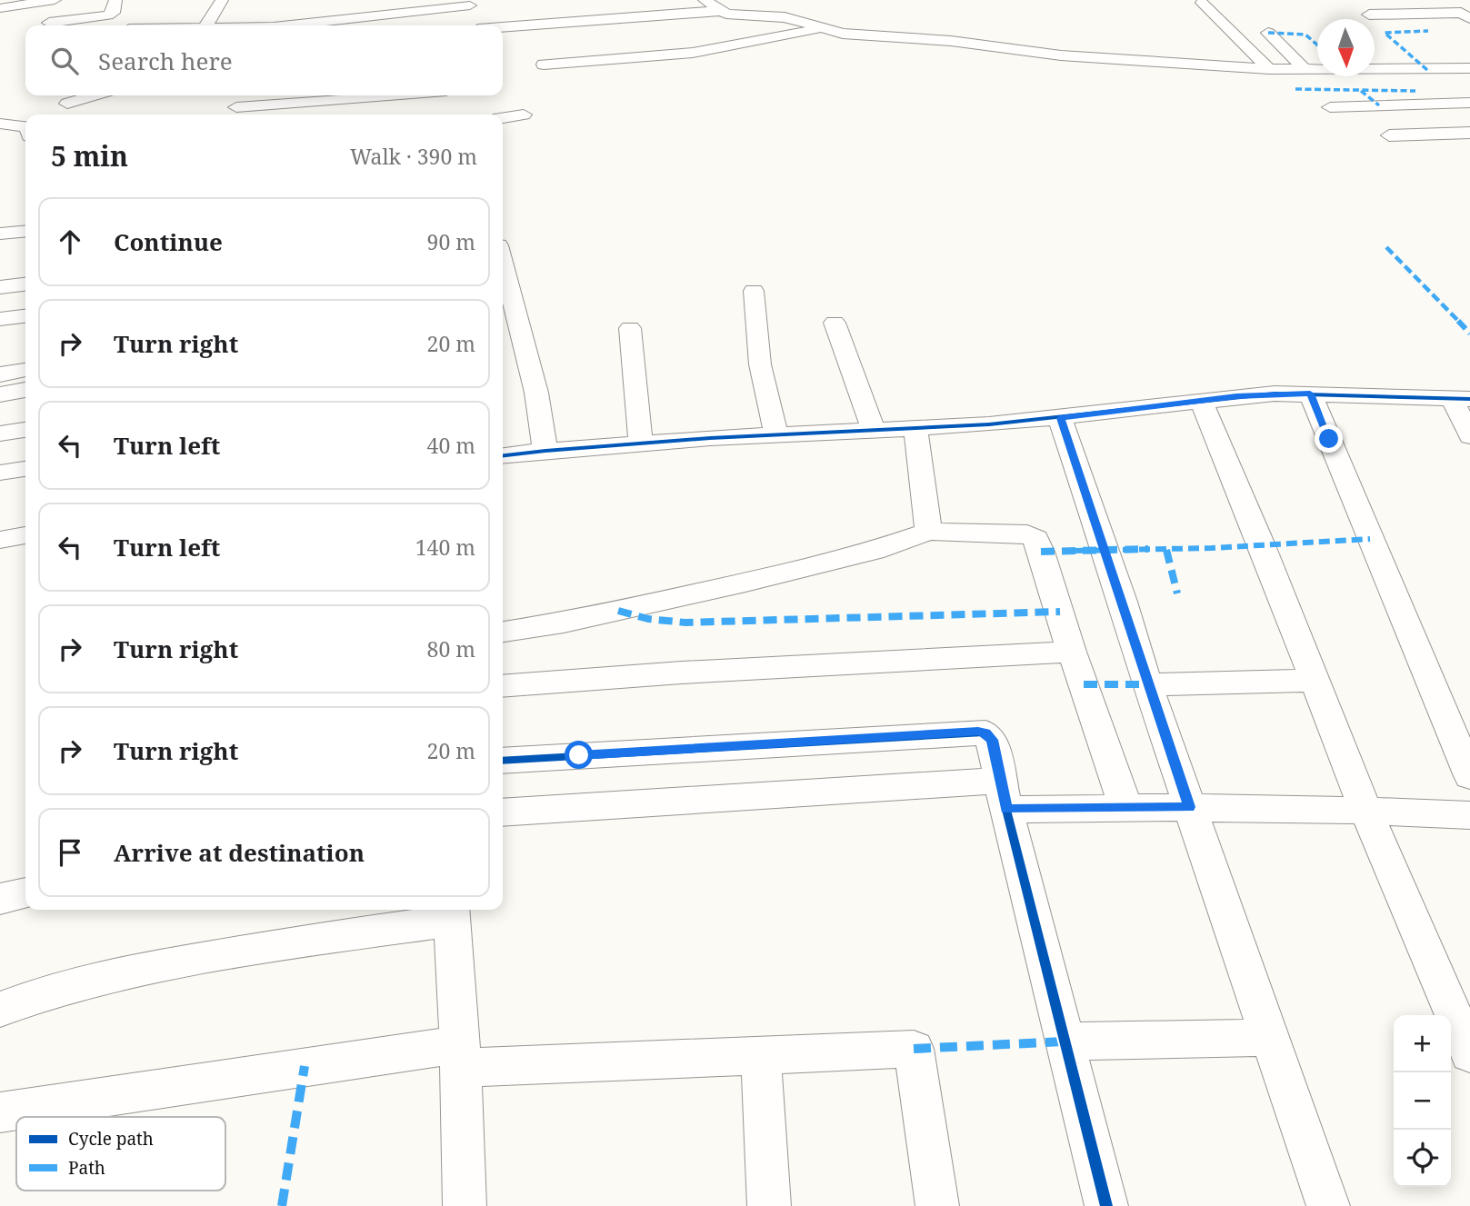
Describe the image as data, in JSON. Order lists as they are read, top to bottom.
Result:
{
  "legend": ["Cycle path", "Path"],
  "north": "bottom",
  "page": {
    "search": "Search here",
    "heading": ["5 min", "Walk · 390 m"],
    "list": [
      ["Continue", "90 m"],
      ["Turn right", "20 m"],
      ["Turn left", "40 m"],
      ["Turn left", "140 m"],
      ["Turn right", "80 m"],
      ["Turn right", "20 m"],
      "Arrive at destination"
    ],
    "map_buttons": ["+", "−"]
  }
}
